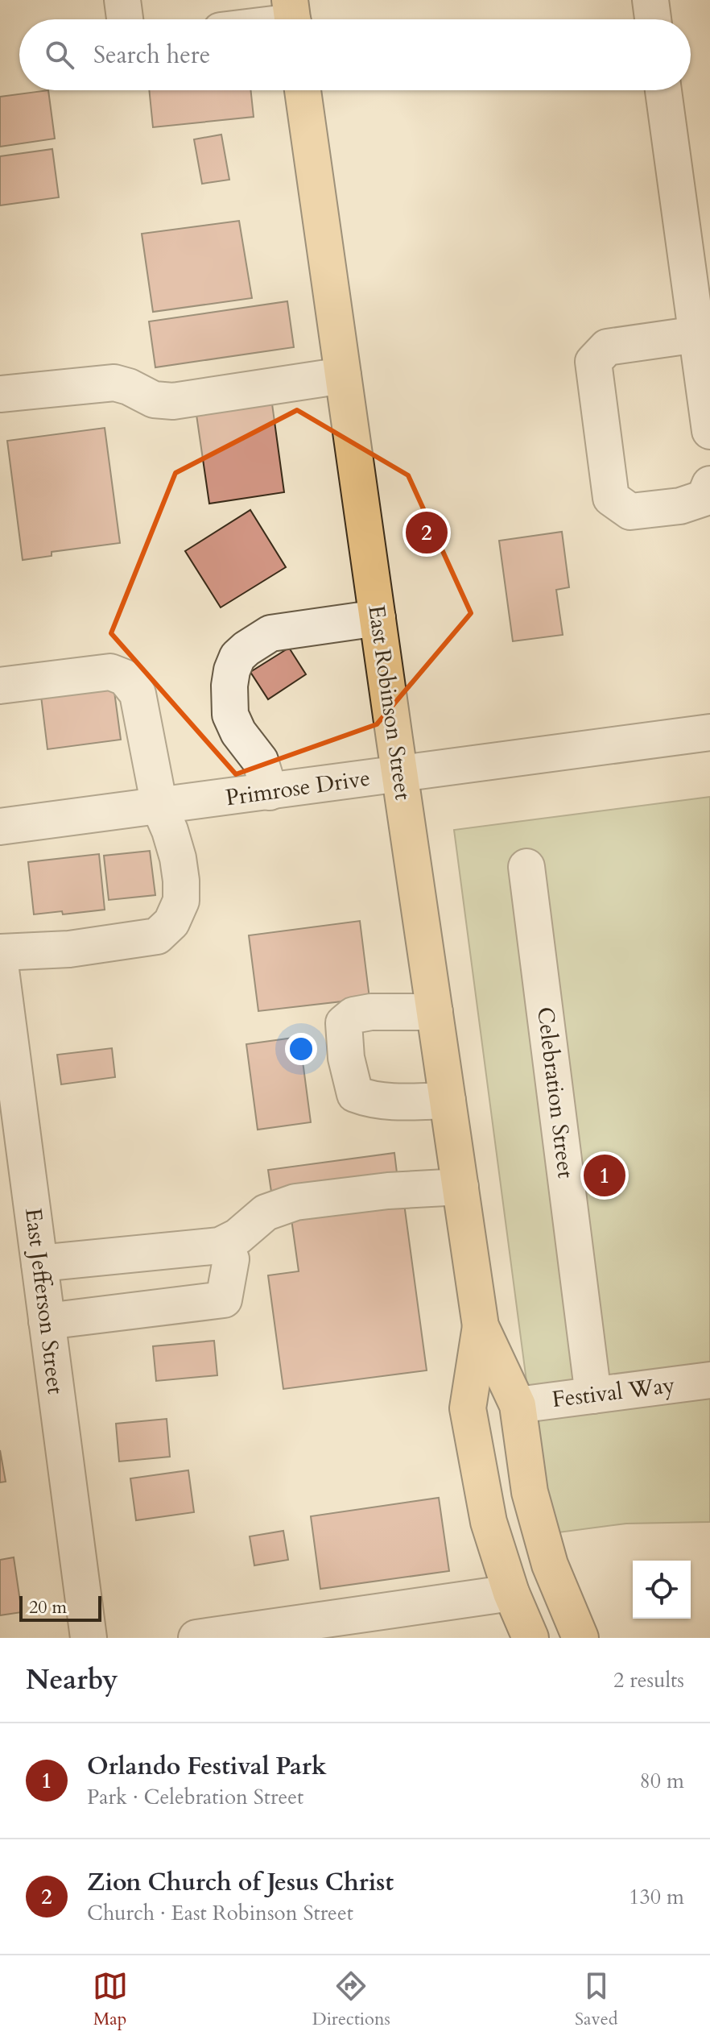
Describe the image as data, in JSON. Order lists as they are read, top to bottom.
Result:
{
  "streets": {
    "main road": ["East Robinson Street"],
    "street": [
      "Primrose Drive",
      "Celebration Street",
      "East Jefferson Street",
      "Festival Way"
    ]
  },
  "crossings": [
    ["East Robinson Street", "Primrose Drive"],
    ["East Robinson Street", "Festival Way"],
    ["Celebration Street", "Festival Way"]
  ],
  "scale_bar": "20 m",
  "page": {
    "search": "Search here",
    "pins": ["2", "1"],
    "scale": "20 m",
    "heading": ["Nearby", "2 results"],
    "list": [
      {
        "mark": "1",
        "name": "Orlando Festival Park",
        "note": "Park · Celebration Street",
        "value": "80 m"
      },
      {
        "mark": "2",
        "name": "Zion Church of Jesus Christ",
        "note": "Church · East Robinson Street",
        "value": "130 m"
      }
    ],
    "nav": ["Map", "Directions", "Saved"]
  }
}
